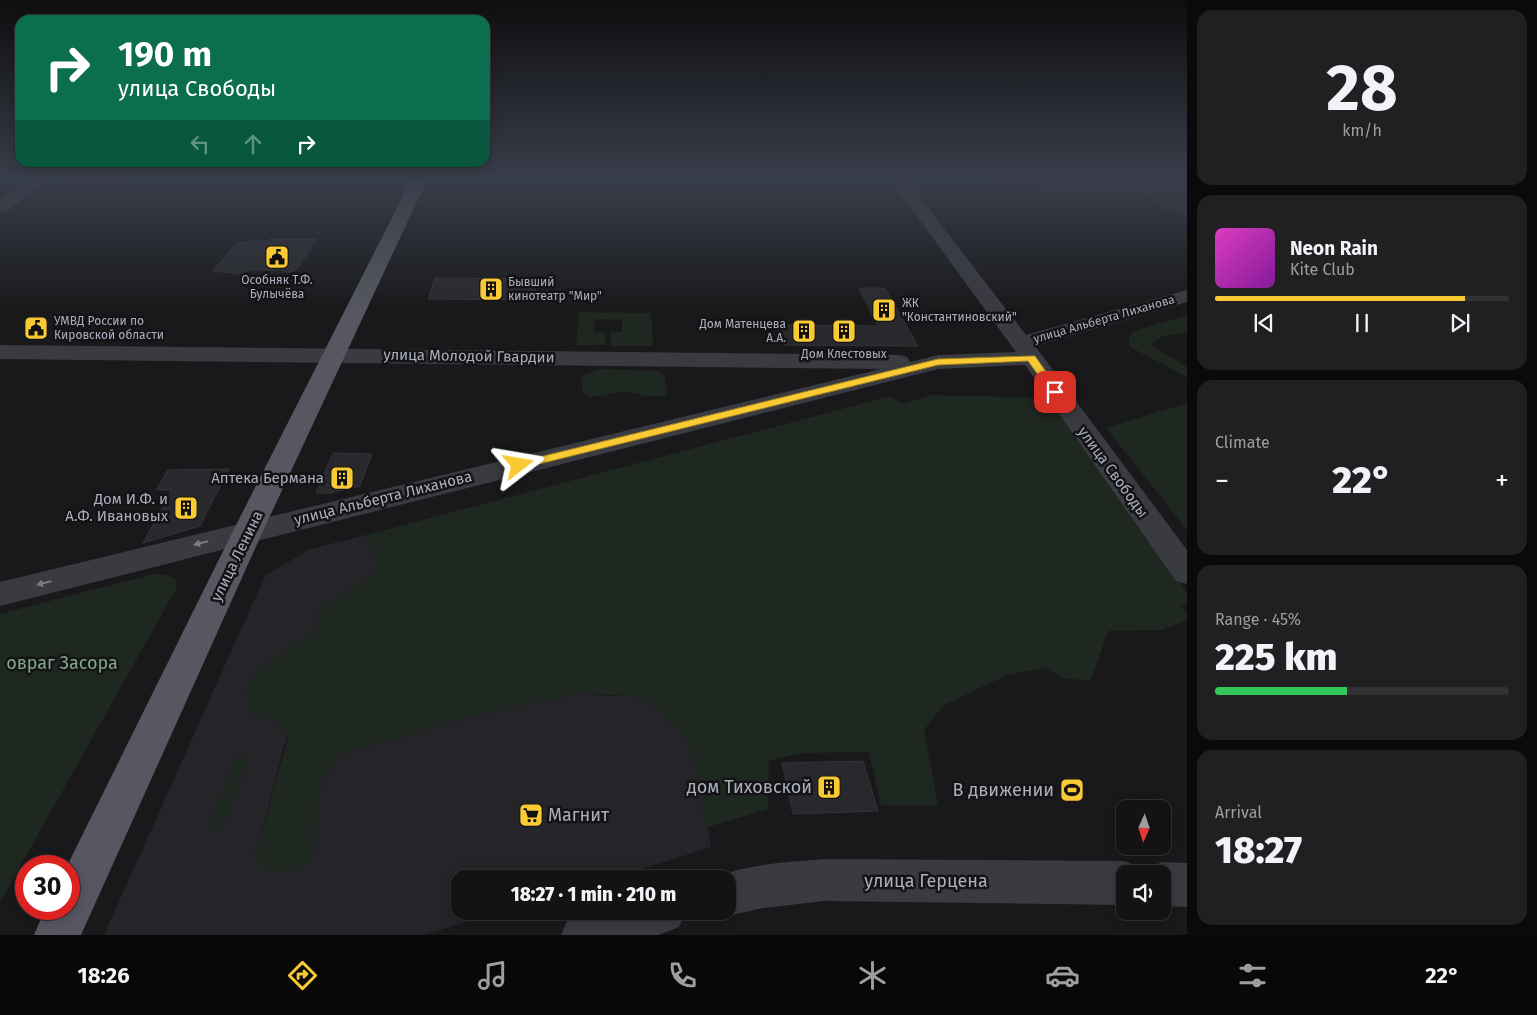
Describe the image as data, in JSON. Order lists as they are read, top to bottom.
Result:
{
  "streets": {
    "main road": ["улица Ленина"],
    "street": [
      "улица Альберта Лиханова",
      "улица Молодой Гвардии",
      "улица Свободы",
      "улица Герцена"
    ]
  },
  "crossings": [
    ["улица Альберта Лиханова", "улица Молодой Гвардии"],
    ["улица Альберта Лиханова", "улица Свободы"],
    ["улица Альберта Лиханова", "улица Ленина"],
    ["улица Молодой Гвардии", "улица Ленина"]
  ],
  "parks": ["овраг Засора"],
  "places": {
    "public building": ["Особняк Т.Ф. Булычёва", "УМВД России по Кировской области"],
    "building": [
      "Бывший кинотеатр \"Мир\"",
      "ЖК \"Константиновский\"",
      "Дом Матенцева А.А.",
      "Дом Клестовых",
      "Аптека Бермана",
      "Дом И.Ф. и А.Ф. Ивановых",
      "дом Тиховской"
    ],
    "sports": ["В движении"],
    "supermarket": ["Магнит"]
  },
  "north": "bottom",
  "page": {
    "tile": [
      ["28", "km/h"],
      "Climate",
      ["Range · 45%", "225 km"],
      ["Arrival", "18:27"]
    ],
    "turn": ["190 m", "улица Свободы"],
    "song": ["Neon Rain", "Kite Club"],
    "heat": ["−", "22°", "+"],
    "limit": "30",
    "trip": "18:27 · 1 min · 210 m",
    "tabs": ["18:26", "22°"]
  }
}
